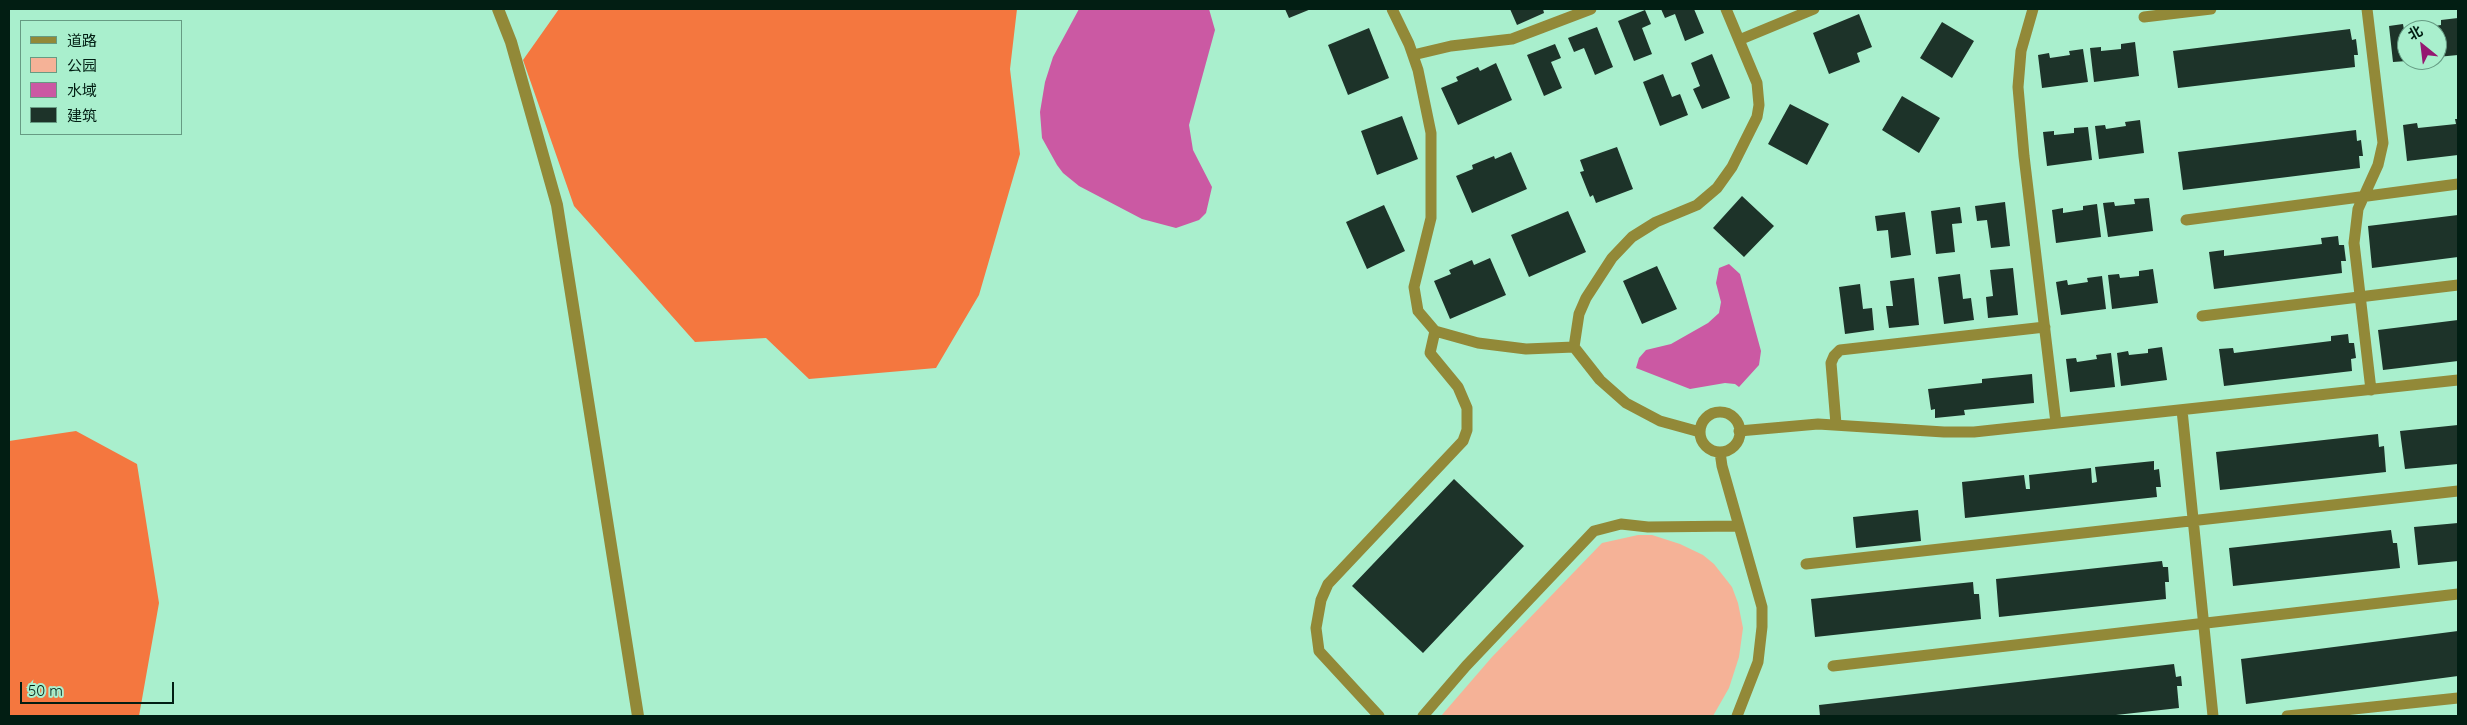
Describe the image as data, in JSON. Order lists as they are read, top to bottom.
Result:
{
  "legend": [
    "道路",
    "公园",
    "水域",
    "建筑"
  ],
  "scale_bar": "50 m",
  "north": "top left"
}
